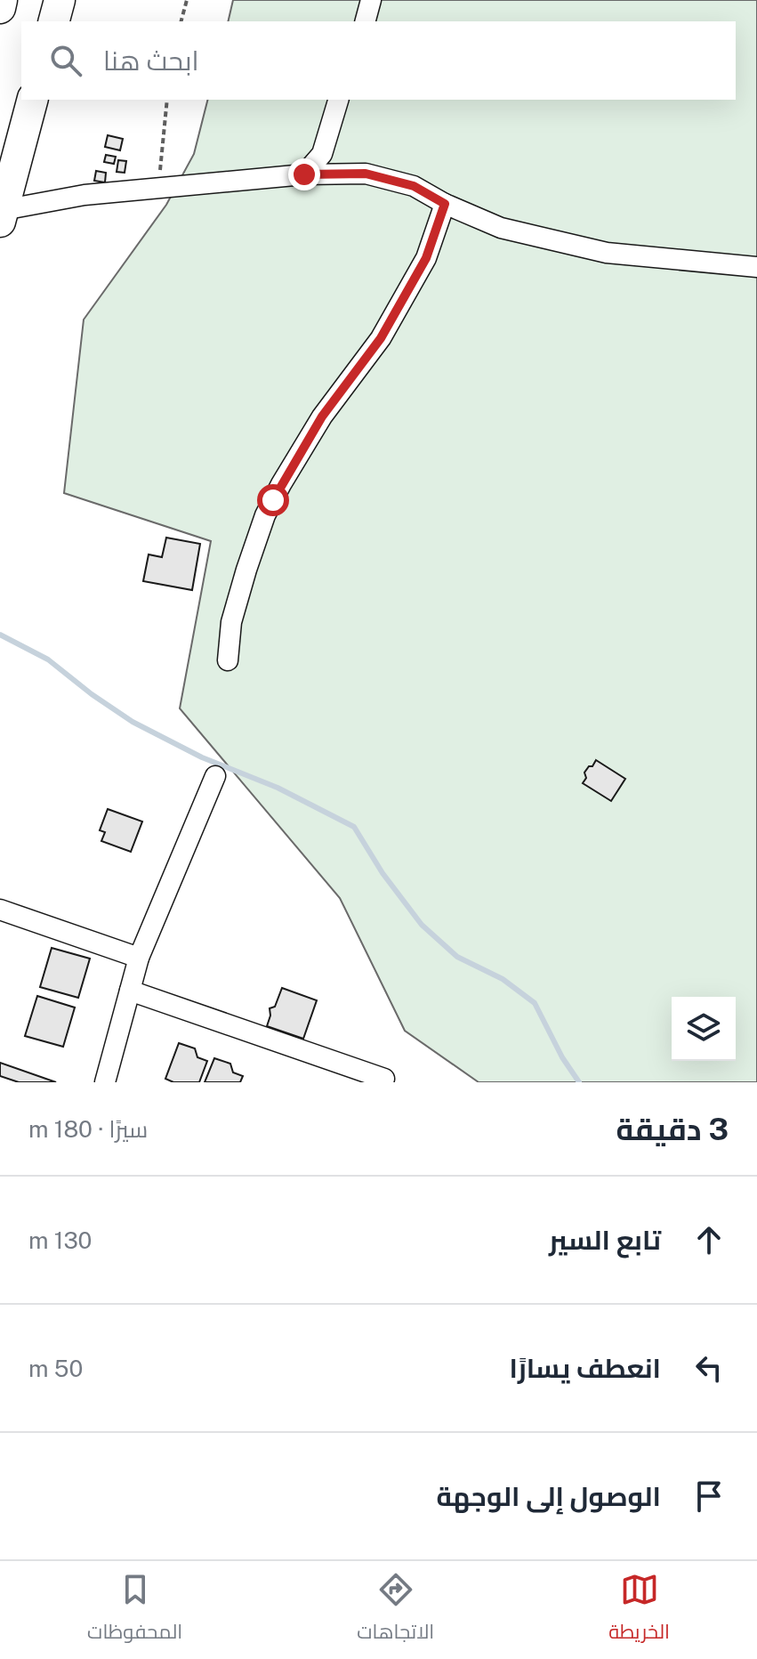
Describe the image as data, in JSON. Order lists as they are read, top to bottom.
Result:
{
  "page": {
    "search": "ابحث هنا",
    "heading": ["3 دقيقة", "سيرًا · 180 m"],
    "list": [
      ["تابع السير", "130 m"],
      ["انعطف يسارًا", "50 m"],
      "الوصول إلى الوجهة"
    ],
    "nav": ["الخريطة", "الاتجاهات", "المحفوظات"]
  }
}
